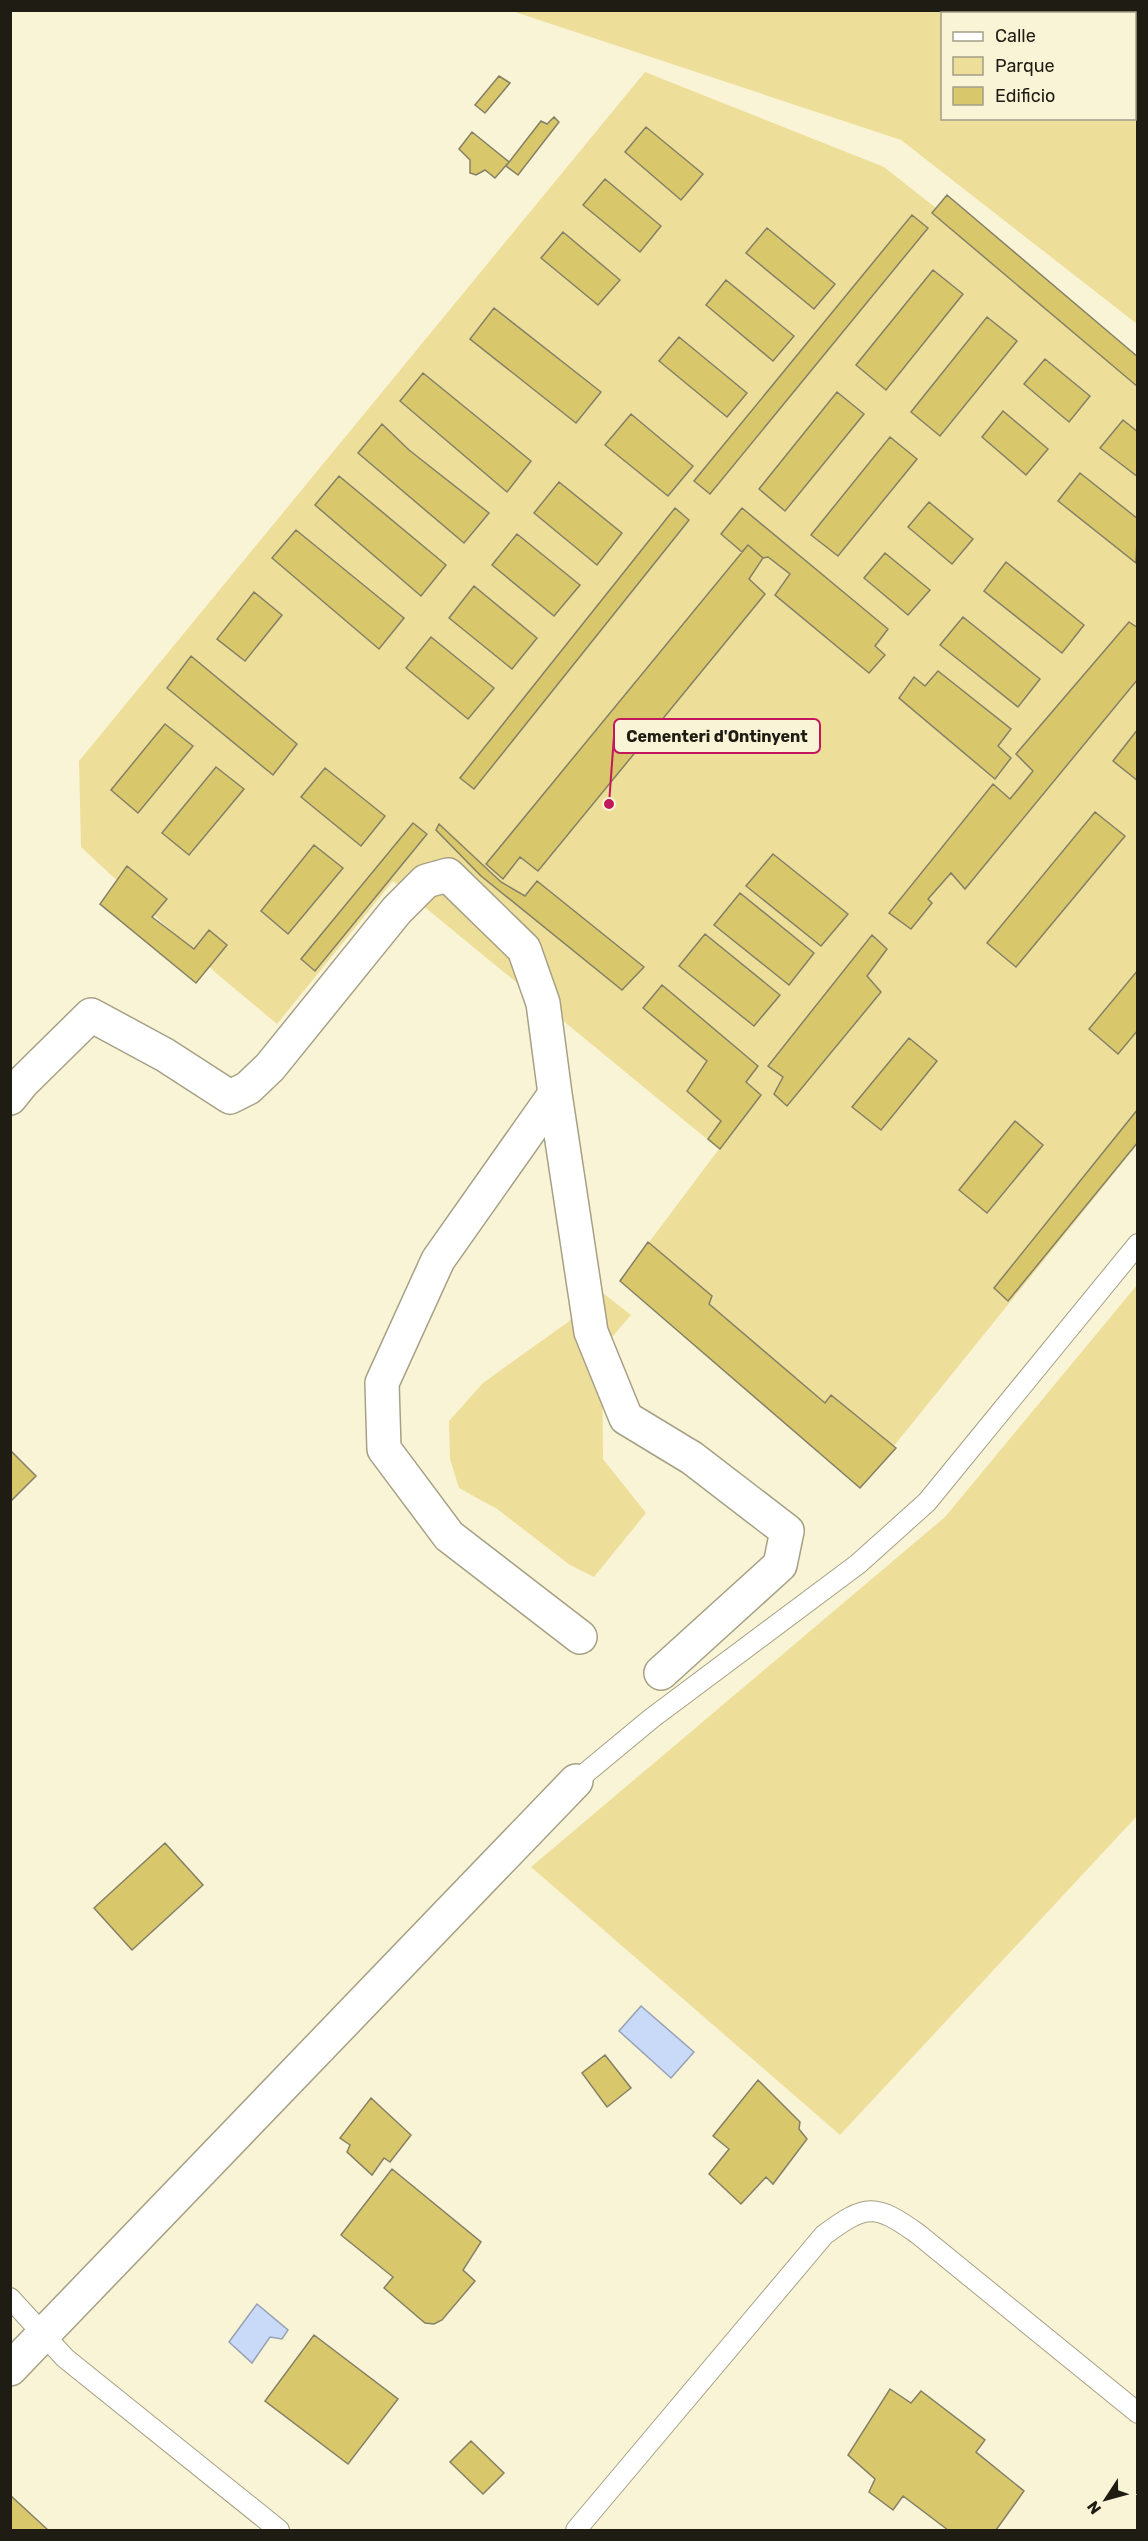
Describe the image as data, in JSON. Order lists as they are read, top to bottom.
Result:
{
  "places": ["Cementeri d'Ontinyent"],
  "legend": ["Calle", "Parque", "Edificio"],
  "north": "bottom left"
}
